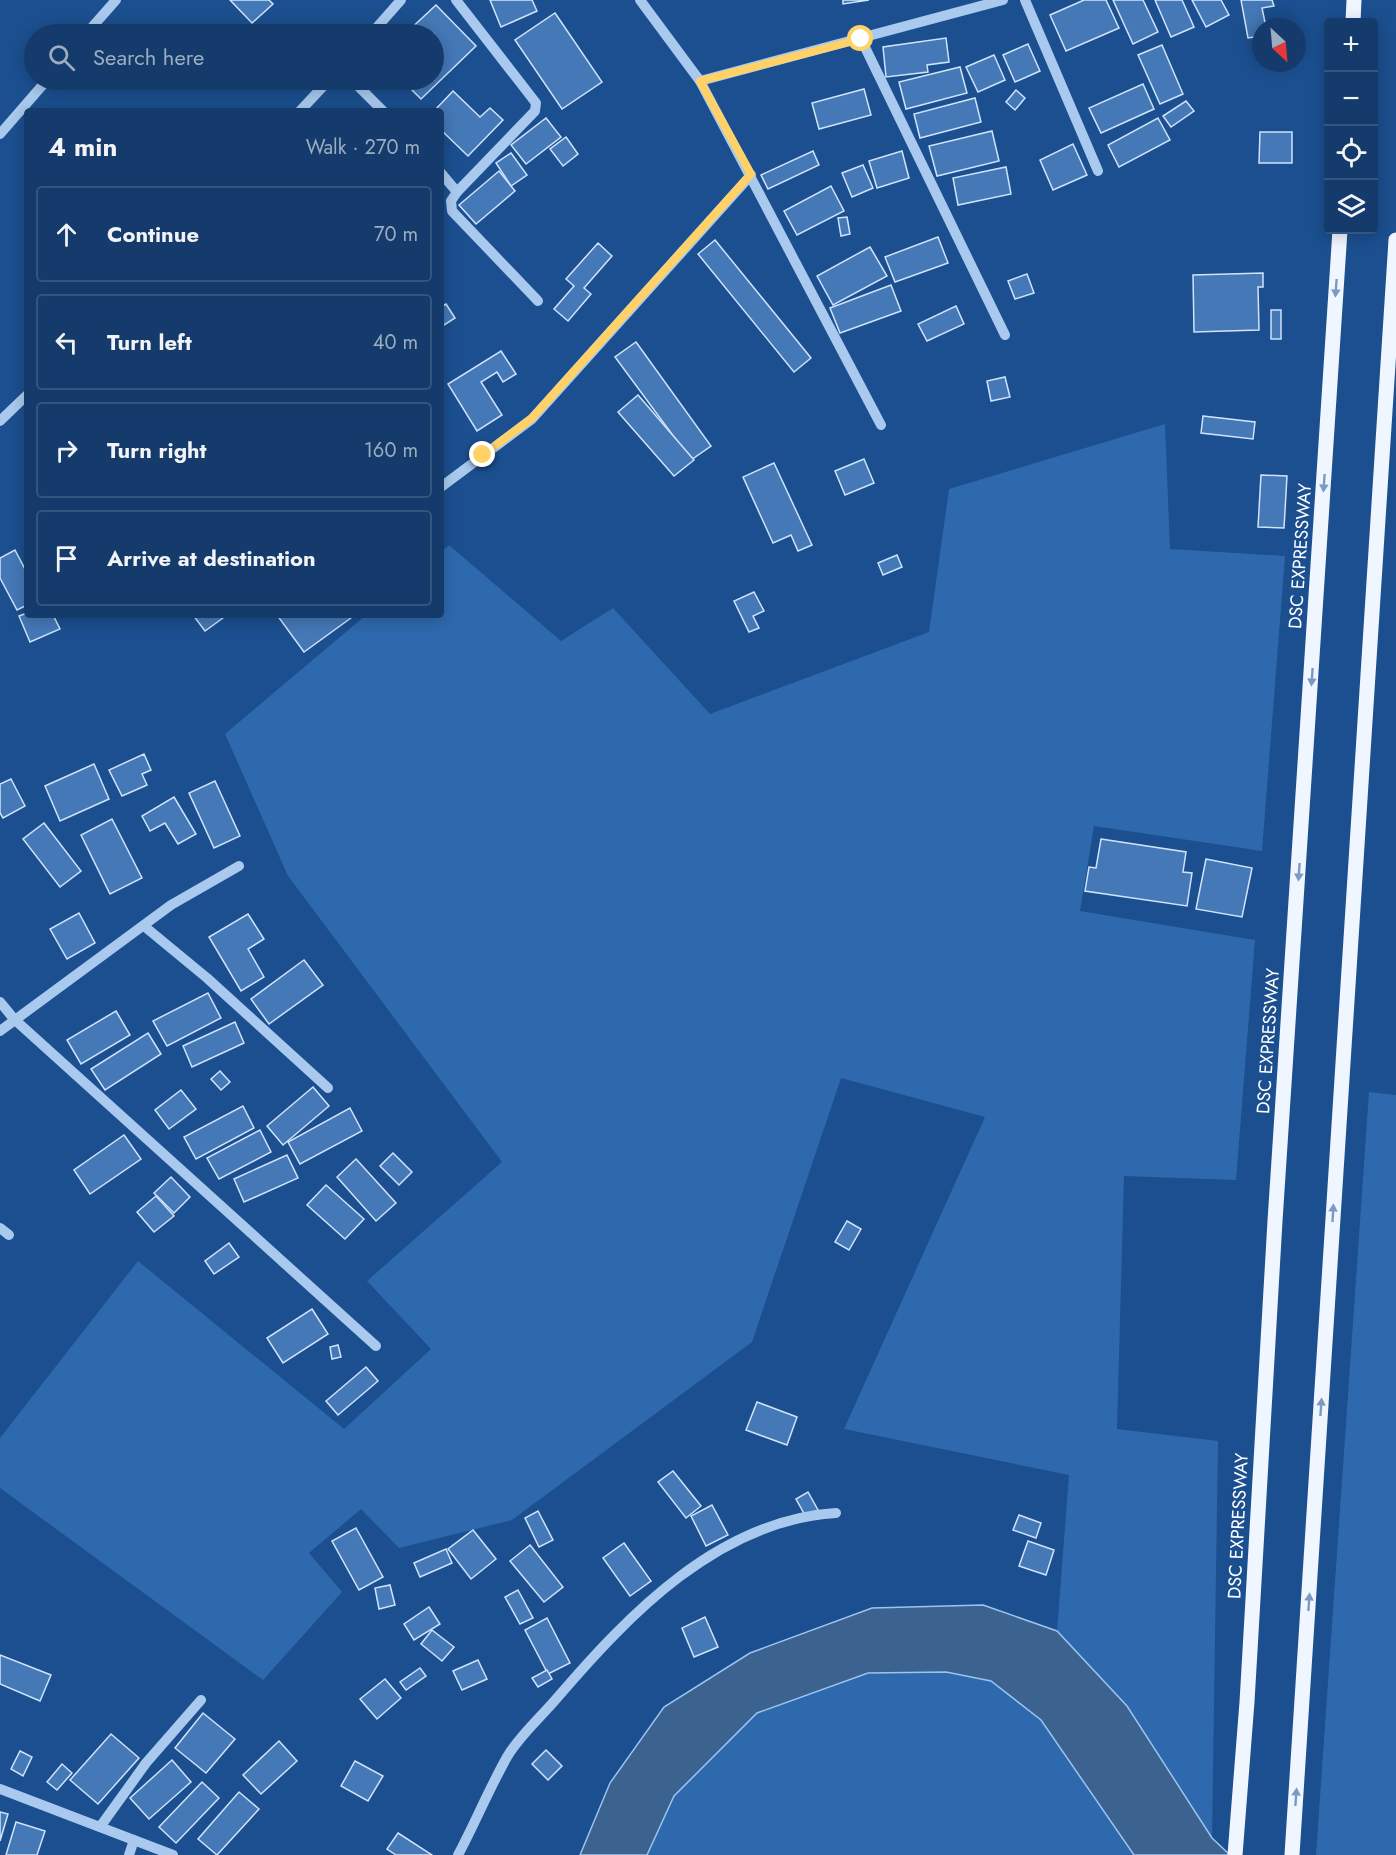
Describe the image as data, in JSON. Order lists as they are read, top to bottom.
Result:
{
  "streets": {
    "main road": ["DSC EXPRESSWAY"]
  },
  "north": "bottom right",
  "page": {
    "map_buttons": ["+", "−"],
    "search": "Search here",
    "heading": ["4 min", "Walk · 270 m"],
    "list": [
      ["Continue", "70 m"],
      ["Turn left", "40 m"],
      ["Turn right", "160 m"],
      "Arrive at destination"
    ]
  }
}
